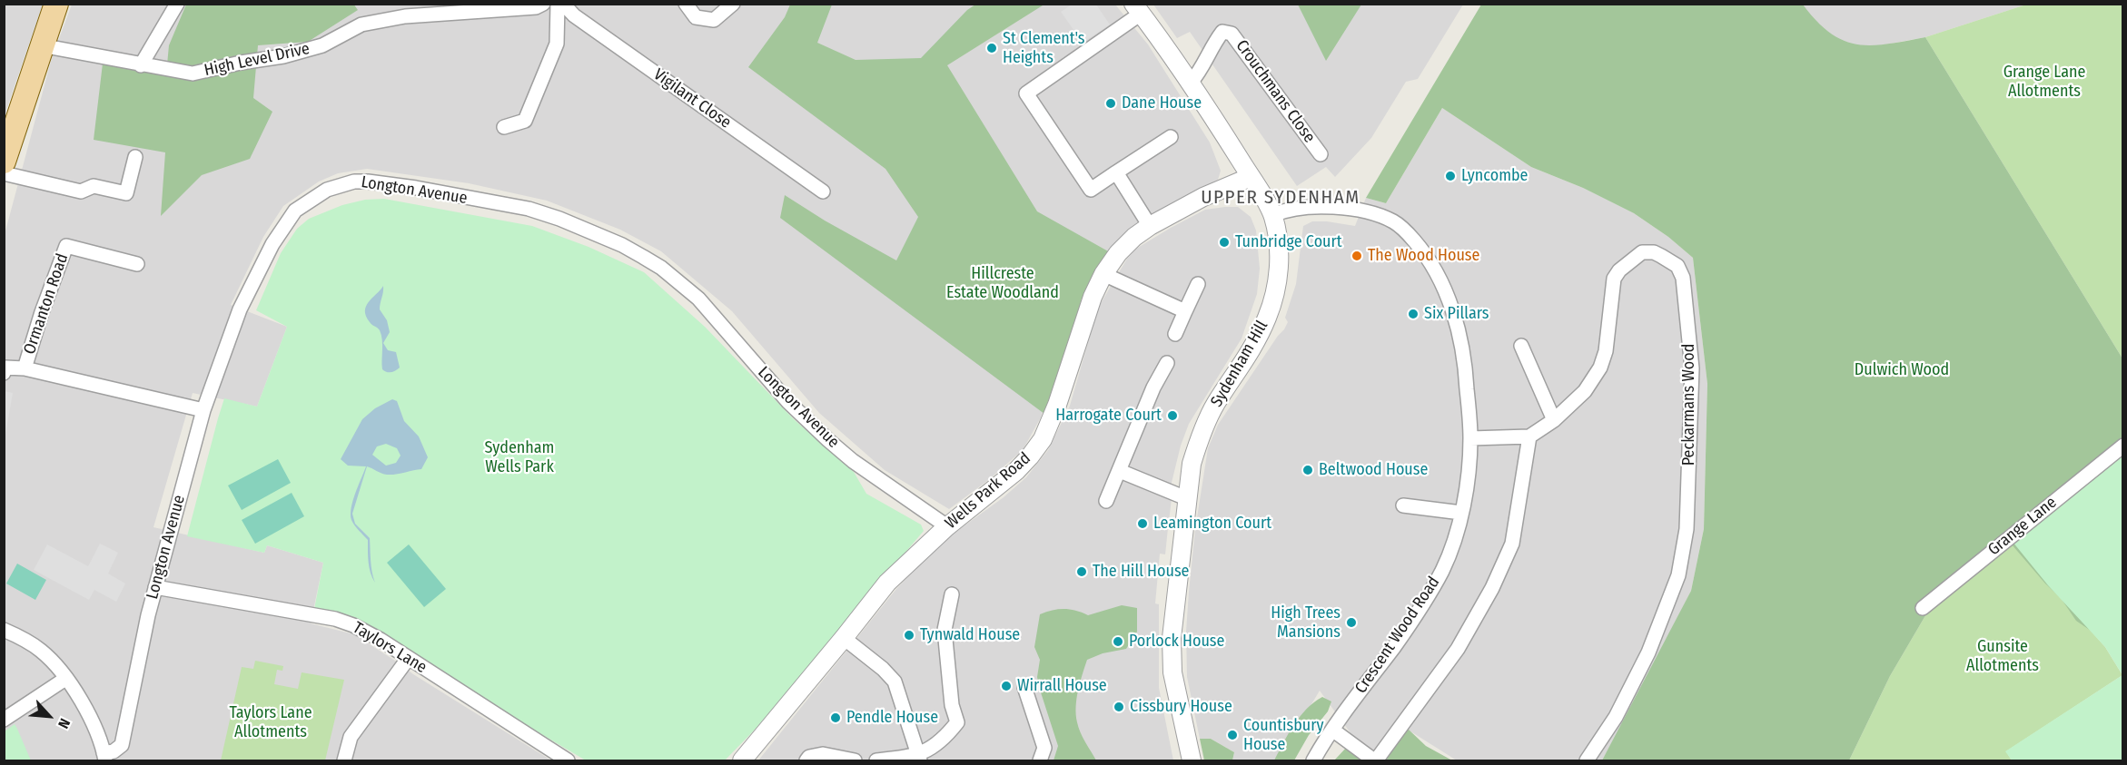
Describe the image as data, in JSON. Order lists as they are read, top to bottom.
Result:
{
  "streets": {
    "street": [
      "High Level Drive",
      "Crouchmans Close",
      "Vigilant Close",
      "Longton Avenue",
      "Ormanton Road",
      "Sydenham Hill",
      "Peckarmans Wood",
      "Wells Park Road",
      "Grange Lane",
      "Crescent Wood Road",
      "Taylors Lane"
    ]
  },
  "crossings": [
    ["Crouchmans Close", "Sydenham Hill"],
    ["Longton Avenue", "Ormanton Road"],
    ["Longton Avenue", "Wells Park Road"],
    ["Longton Avenue", "Taylors Lane"],
    ["Sydenham Hill", "Wells Park Road"],
    ["Sydenham Hill", "Crescent Wood Road"]
  ],
  "districts": ["UPPER SYDENHAM"],
  "parks": [
    "Grange Lane Allotments",
    "Hillcreste Estate Woodland",
    "Dulwich Wood",
    "Sydenham Wells Park",
    "Gunsite Allotments",
    "Taylors Lane Allotments"
  ],
  "places": [
    "St Clement's Heights",
    "Dane House",
    "Lyncombe",
    "Tunbridge Court",
    "The Wood House",
    "Six Pillars",
    "Harrogate Court",
    "Beltwood House",
    "Leamington Court",
    "The Hill House",
    "High Trees Mansions",
    "Tynwald House",
    "Porlock House",
    "Wirrall House",
    "Cissbury House",
    "Pendle House",
    "Countisbury House"
  ],
  "north": "bottom right"
}
